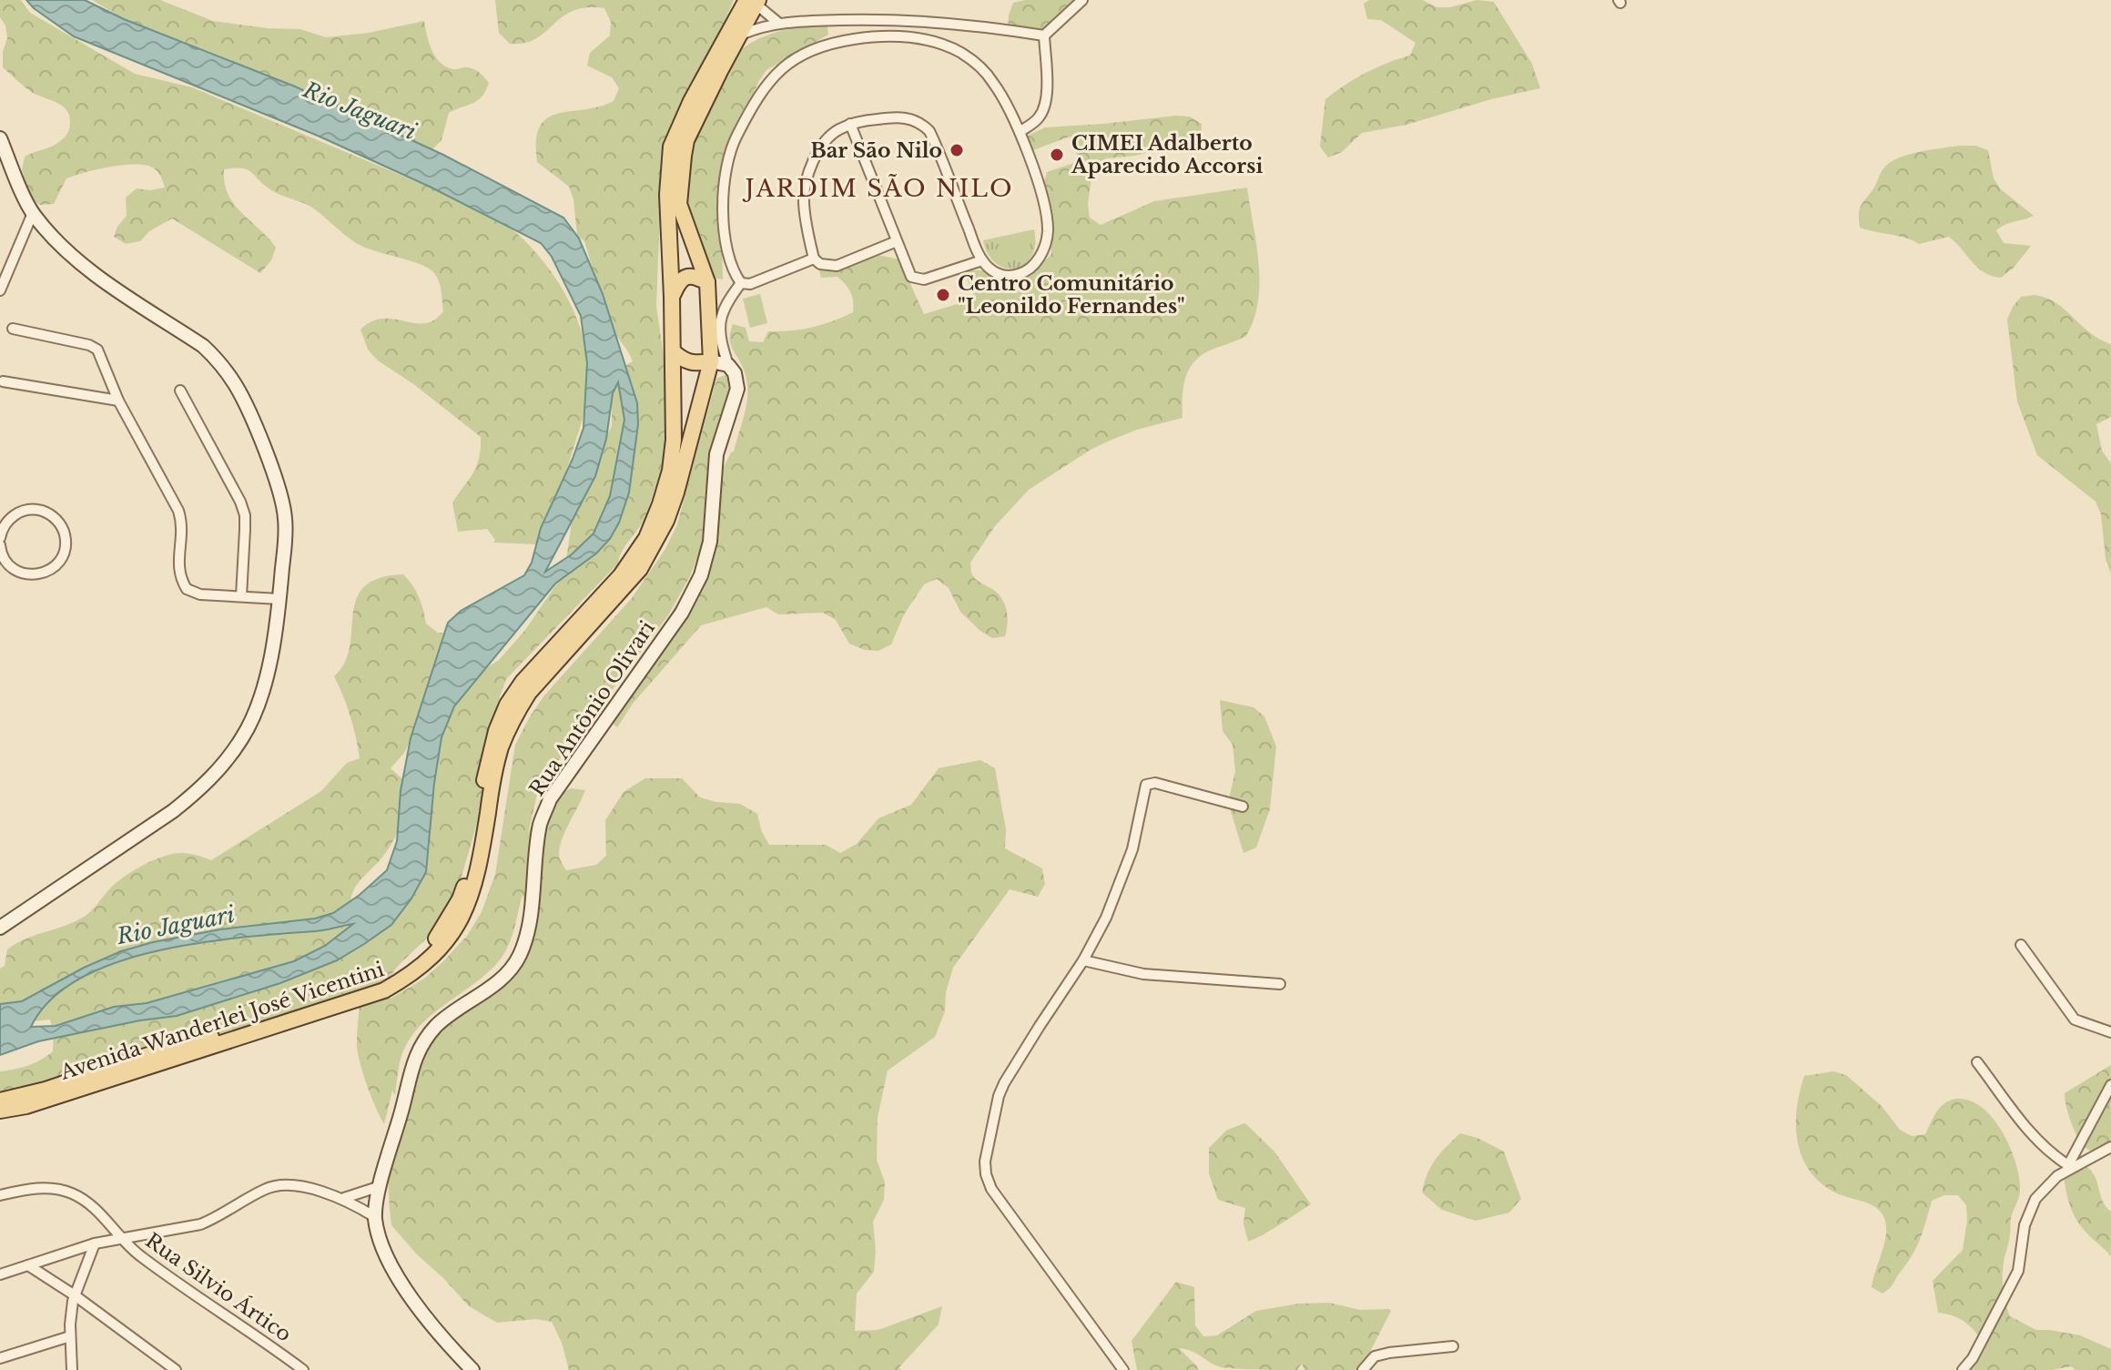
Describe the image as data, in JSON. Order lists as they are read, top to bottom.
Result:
{
  "streets": {
    "main road": ["Avenida Wanderlei José Vicentini"],
    "street": ["Rua Antônio Olivari", "Rua Silvio Ártico"]
  },
  "districts": ["JARDIM SÃO NILO"],
  "water": ["Rio Jaguari"],
  "places": ["Bar São Nilo", "CIMEI Adalberto Aparecido Accorsi", "Centro Comunitário \"Leonildo Fernandes\""]
}
